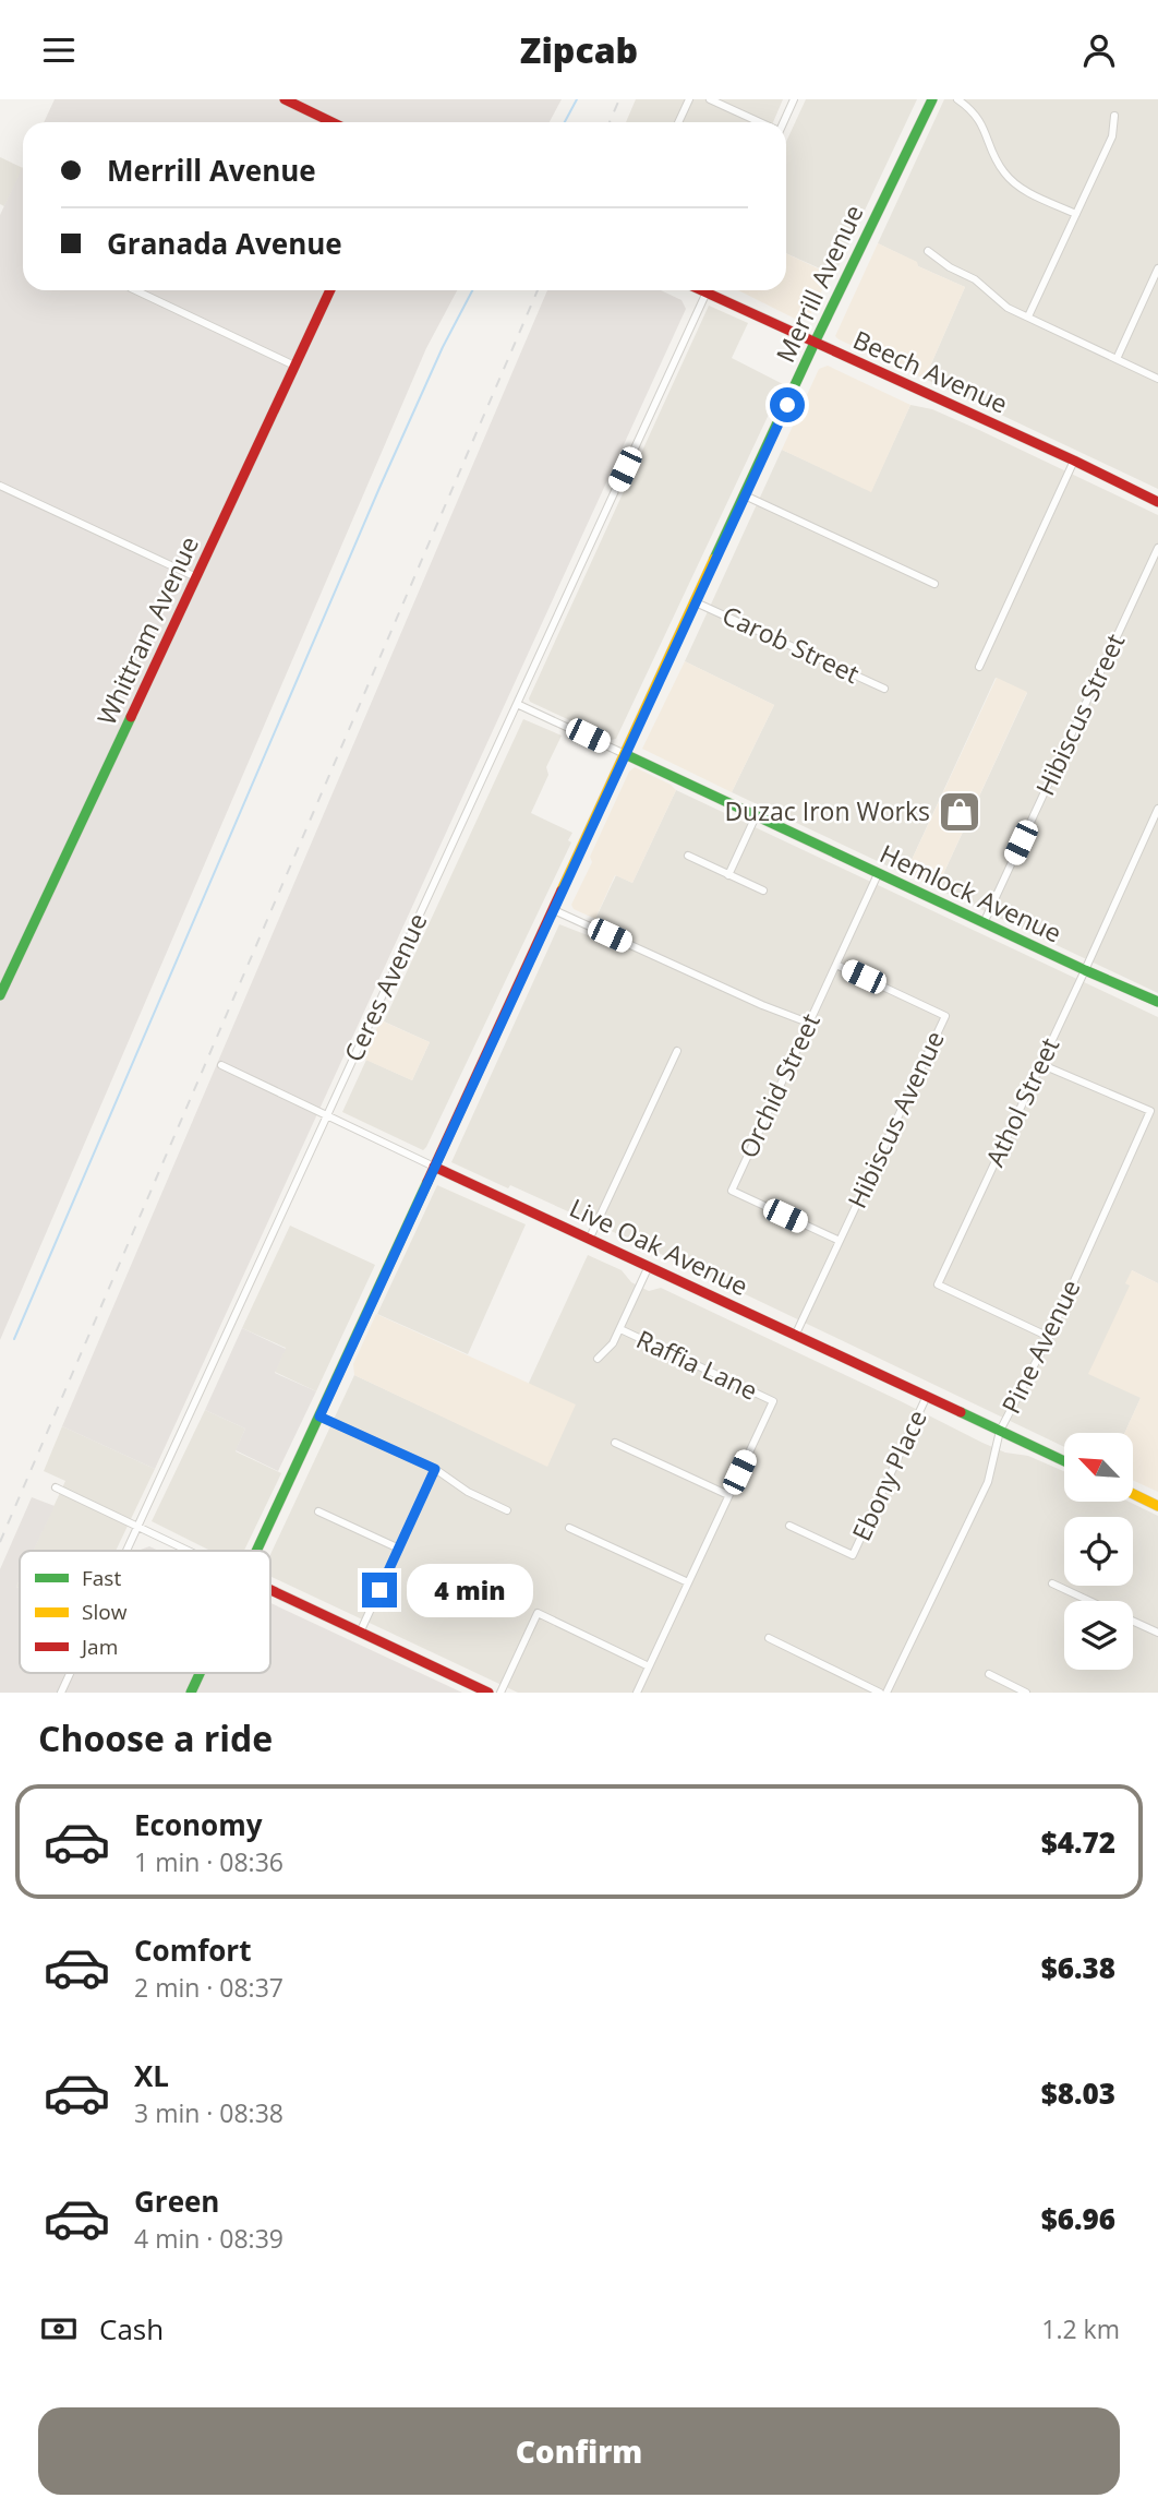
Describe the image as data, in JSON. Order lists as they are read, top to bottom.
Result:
{
  "streets": {
    "street": [
      "Merrill Avenue",
      "Beech Avenue",
      "Whittram Avenue",
      "Carob Street",
      "Hibiscus Street",
      "Hemlock Avenue",
      "Ceres Avenue",
      "Orchid Street",
      "Athol Street",
      "Hibiscus Avenue",
      "Live Oak Avenue",
      "Pine Avenue",
      "Raffia Lane",
      "Ebony Place"
    ]
  },
  "crossings": [
    ["Merrill Avenue", "Beech Avenue"],
    ["Merrill Avenue", "Carob Street"],
    ["Merrill Avenue", "Hemlock Avenue"],
    ["Merrill Avenue", "Live Oak Avenue"],
    ["Hibiscus Street", "Hemlock Avenue"],
    ["Hemlock Avenue", "Ceres Avenue"],
    ["Hemlock Avenue", "Orchid Street"],
    ["Hemlock Avenue", "Athol Street"],
    ["Ceres Avenue", "Live Oak Avenue"],
    ["Orchid Street", "Hibiscus Avenue"],
    ["Athol Street", "Pine Avenue"],
    ["Hibiscus Avenue", "Live Oak Avenue"],
    ["Live Oak Avenue", "Pine Avenue"],
    ["Live Oak Avenue", "Ebony Place"]
  ],
  "places": {
    "shop": ["Duzac Iron Works"]
  },
  "legend": ["Fast", "Slow", "Jam"],
  "north": "top left",
  "page": {
    "header": "Zipcab",
    "banner": ["Merrill Avenue", "Granada Avenue"],
    "bubble": "4 min",
    "heading": "Choose a ride",
    "list": [
      {
        "name": "Economy",
        "note": "1 min · 08:36",
        "value": "$4.72"
      },
      {
        "name": "Comfort",
        "note": "2 min · 08:37",
        "value": "$6.38"
      },
      {
        "name": "XL",
        "note": "3 min · 08:38",
        "value": "$8.03"
      },
      {
        "name": "Green",
        "note": "4 min · 08:39",
        "value": "$6.96"
      }
    ],
    "pay": ["Cash", "1.2 km"],
    "buttons": "Confirm"
  }
}
